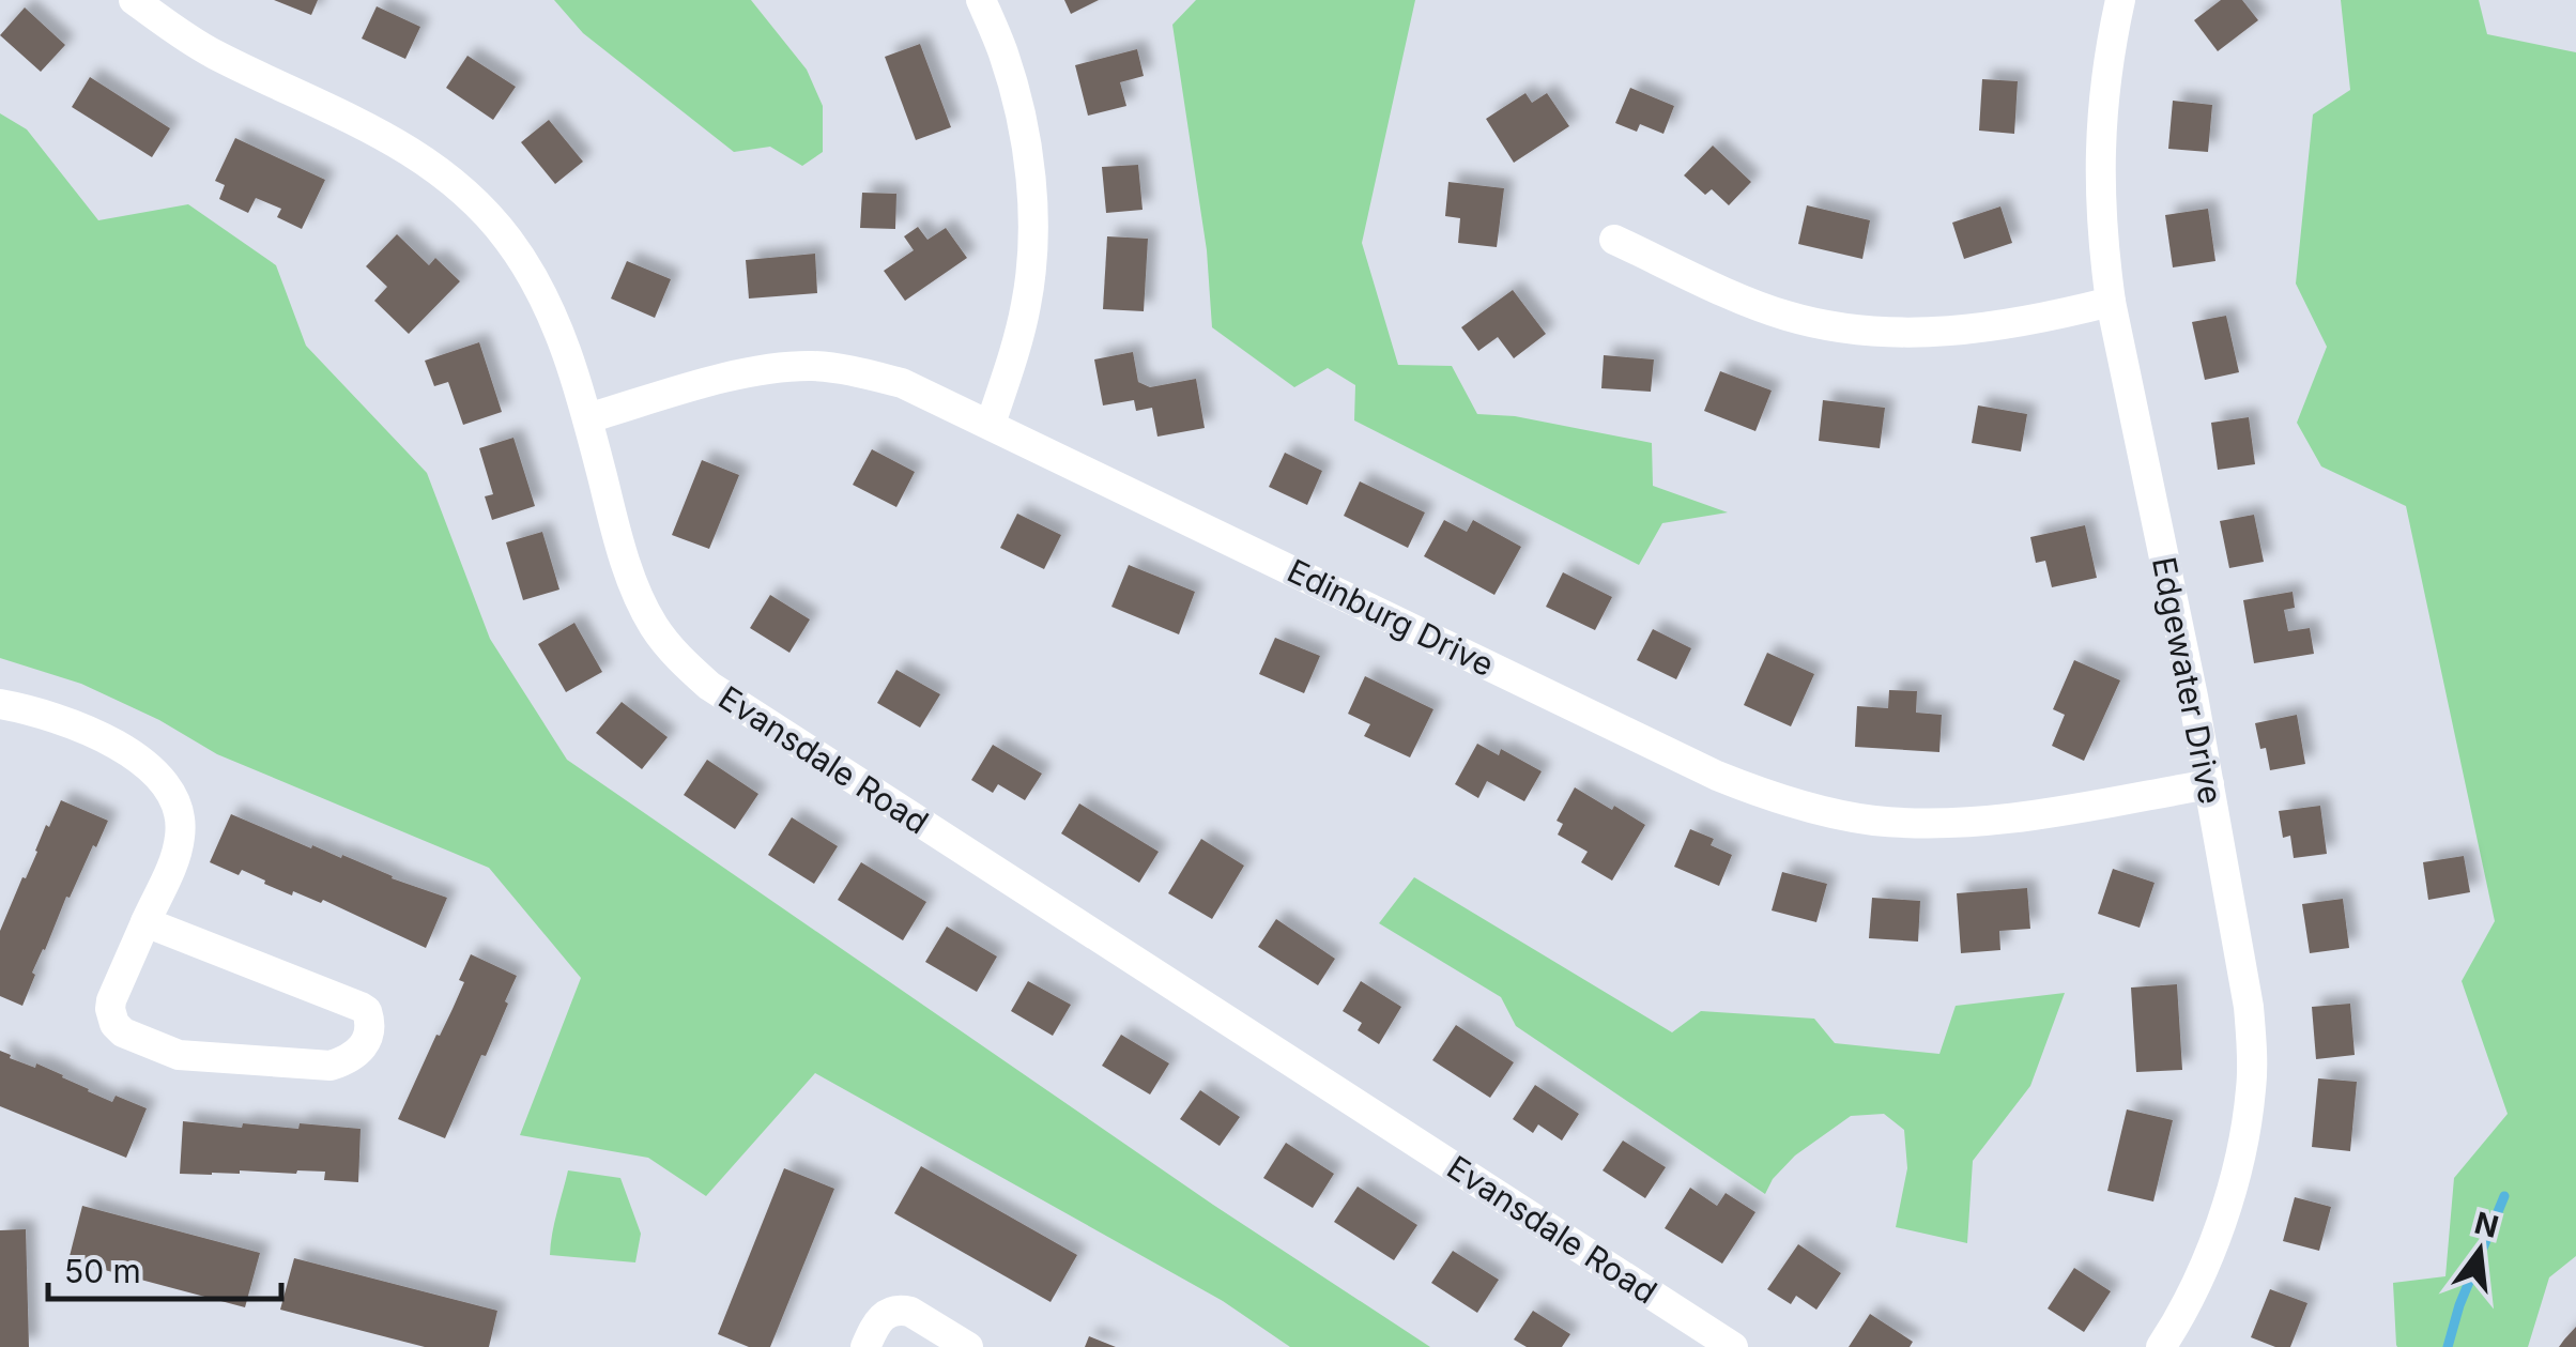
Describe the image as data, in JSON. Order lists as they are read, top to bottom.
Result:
{
  "streets": {
    "street": ["Edinburg Drive", "Edgewater Drive", "Evansdale Road"]
  },
  "crossings": [
    ["Edinburg Drive", "Edgewater Drive"],
    ["Edinburg Drive", "Evansdale Road"]
  ],
  "scale_bar": "50 m",
  "north": "top"
}
